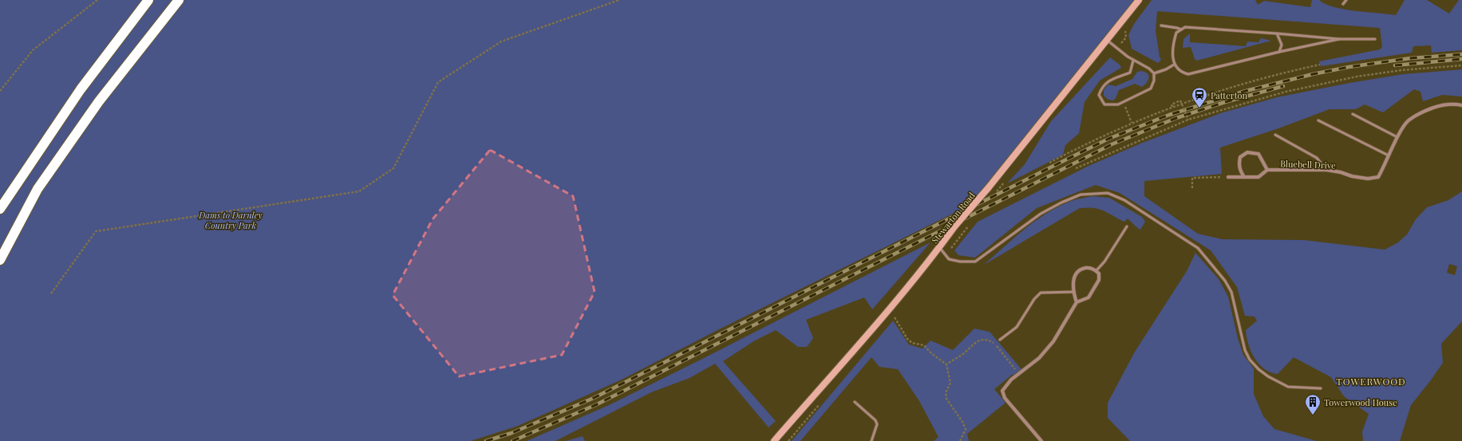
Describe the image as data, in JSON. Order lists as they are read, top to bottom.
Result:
{
  "streets": {
    "main road": ["Stewarton Road"],
    "street": ["Bluebell Drive"]
  },
  "districts": ["TOWERWOOD"],
  "parks": ["Dams to Darnley Country Park"],
  "places": {
    "station": ["Patterton"],
    "building": ["Towerwood House"]
  }
}
